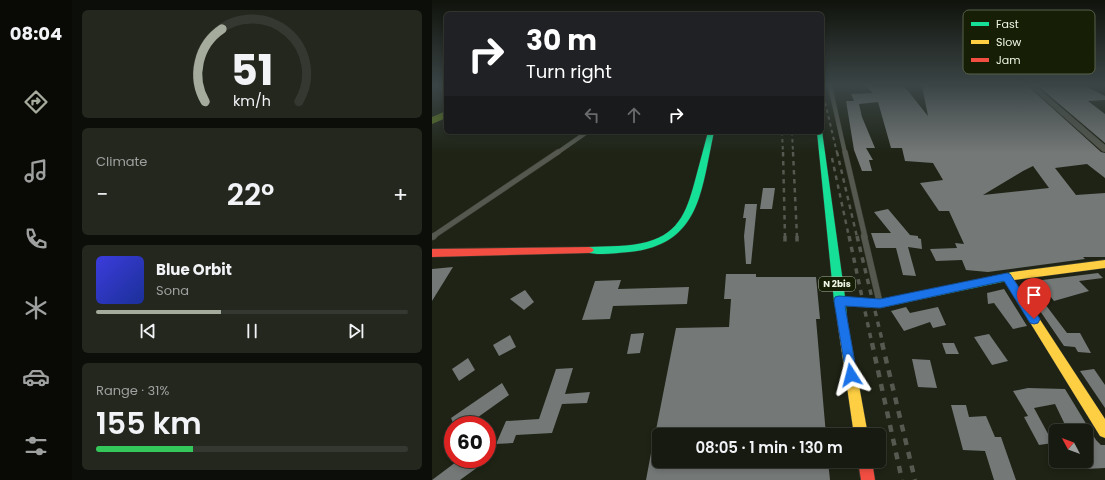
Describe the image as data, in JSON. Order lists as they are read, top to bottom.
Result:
{
  "streets": {
    "street": ["N 2bis"]
  },
  "legend": ["Fast", "Slow", "Jam"],
  "north": "top left",
  "page": {
    "tabs": "08:04",
    "turn": ["30 m", "Turn right"],
    "tile": [
      "Climate",
      ["Range · 31%", "155 km"]
    ],
    "heat": ["−", "22°", "+"],
    "song": ["Blue Orbit", "Sona"],
    "limit": "60",
    "trip": "08:05 · 1 min · 130 m",
    "gauge": ["51", "km/h"]
  }
}
